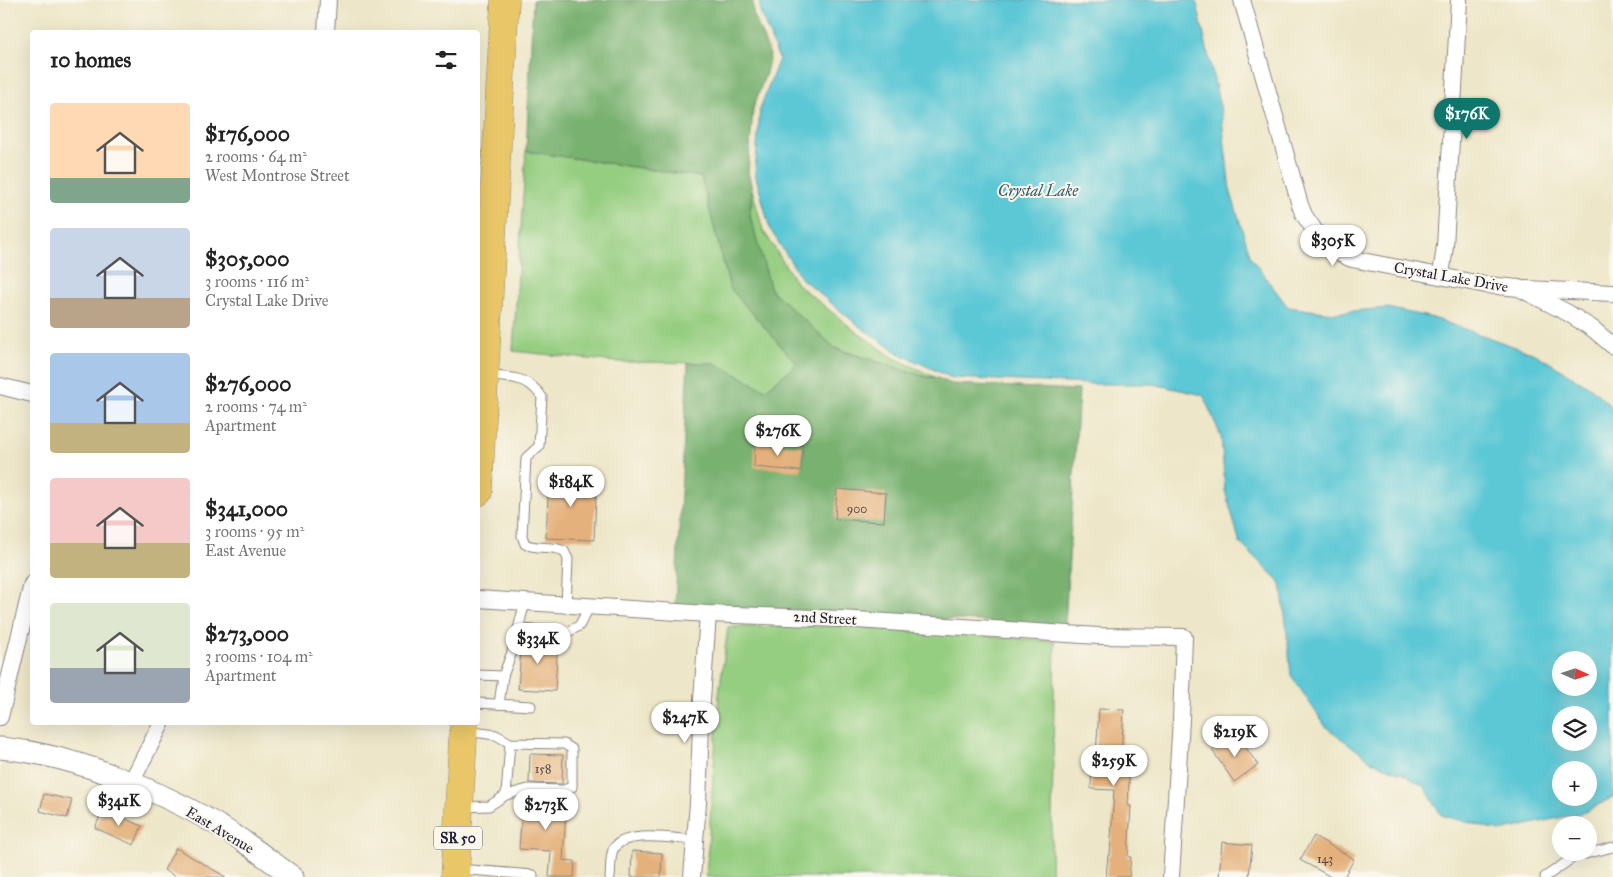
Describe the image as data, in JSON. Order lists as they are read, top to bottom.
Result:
{
  "streets": {
    "highway": ["SR 50"],
    "street": ["Crystal Lake Drive", "2nd Street", "East Avenue"]
  },
  "water": ["Crystal Lake"],
  "house_numbers": ["900", "158", "143"],
  "north": "right",
  "page": {
    "heading": "10 homes",
    "list": [
      {
        "name": "$176,000",
        "note": "2 rooms · 64 m² · West Montrose Street"
      },
      {
        "name": "$305,000",
        "note": "3 rooms · 116 m² · Crystal Lake Drive"
      },
      {
        "name": "$276,000",
        "note": "2 rooms · 74 m² · Apartment"
      },
      {
        "name": "$341,000",
        "note": "3 rooms · 95 m² · East Avenue"
      },
      {
        "name": "$273,000",
        "note": "3 rooms · 104 m² · Apartment"
      }
    ],
    "price": [
      "$176K",
      "$305K",
      "$276K",
      "$184K",
      "$334K",
      "$247K",
      "$219K",
      "$259K",
      "$341K",
      "$273K"
    ],
    "map_buttons": ["+", "−"]
  }
}
